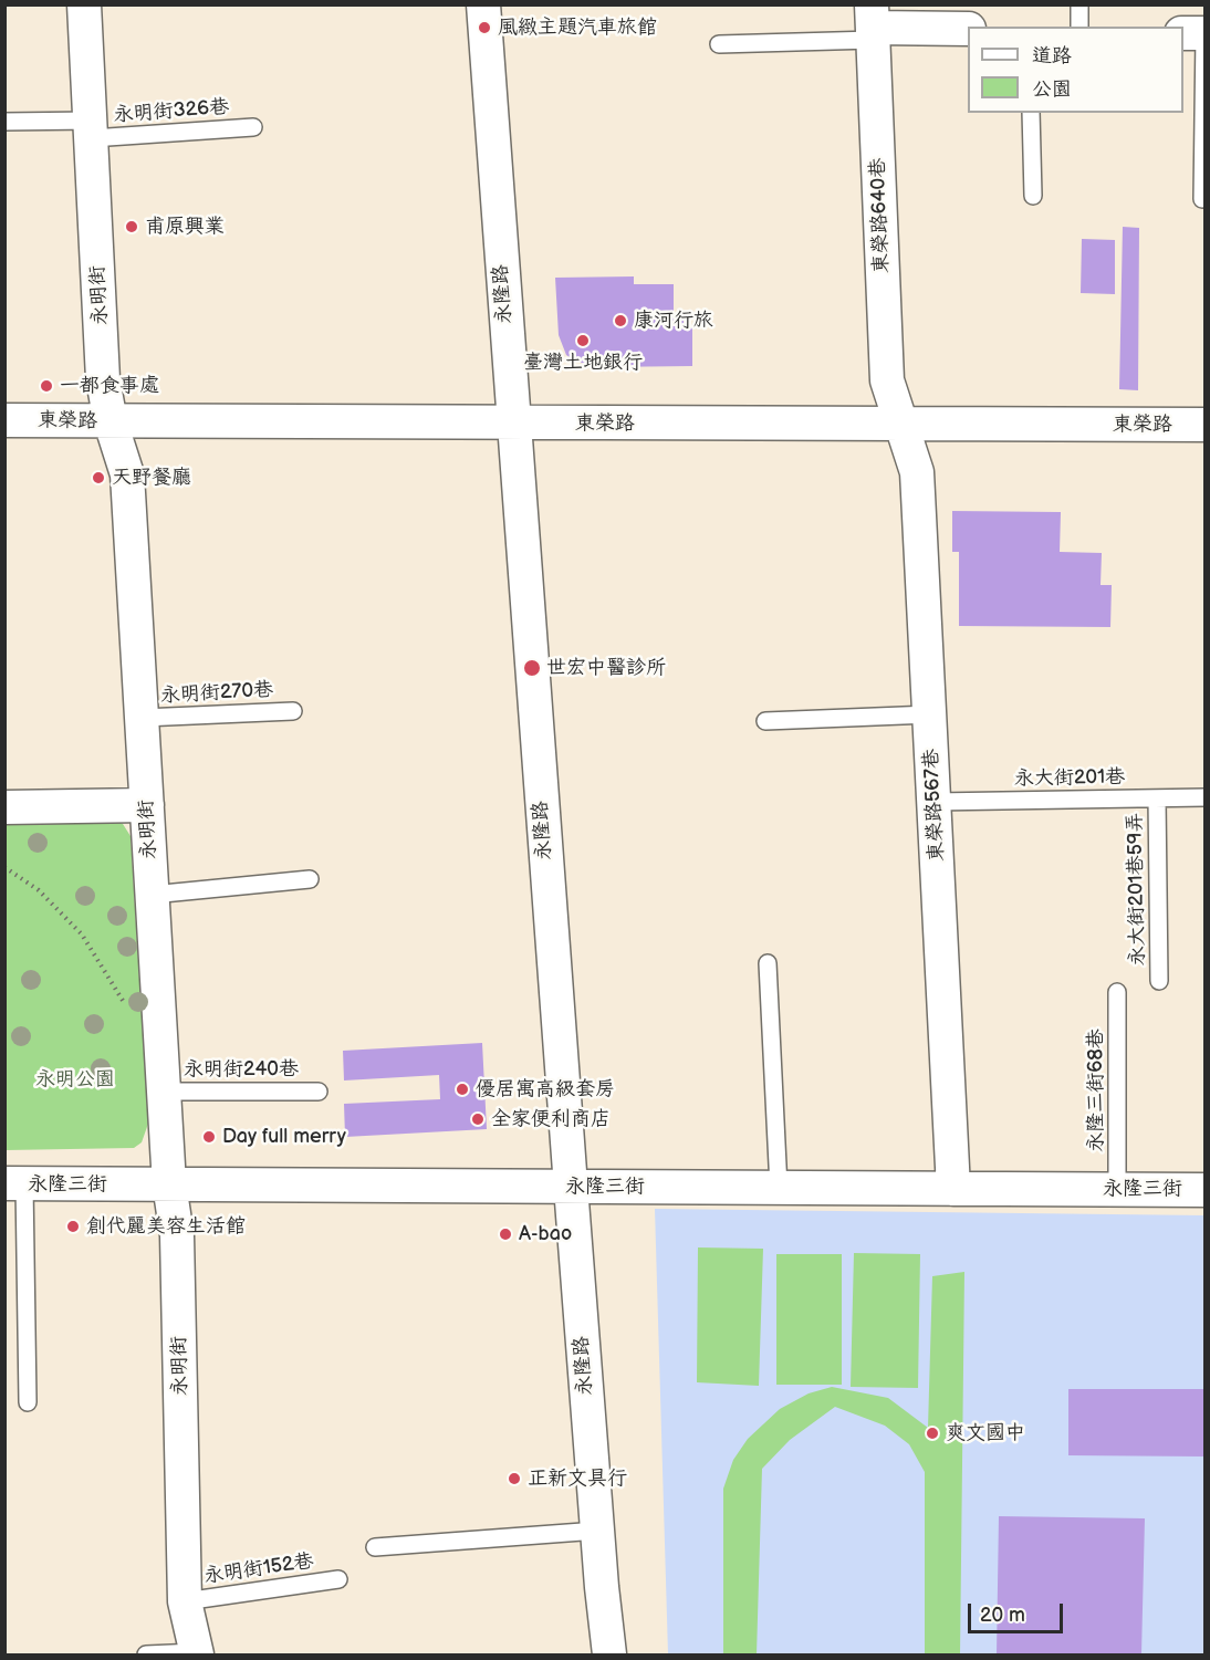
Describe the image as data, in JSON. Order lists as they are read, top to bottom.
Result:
{
  "streets": {
    "street": [
      "東榮路640巷",
      "永隆路",
      "永明街",
      "東榮路",
      "東榮路567巷",
      "永隆三街"
    ],
    "lane": [
      "永明街326巷",
      "永明街270巷",
      "永大街201巷",
      "永大街201巷59弄",
      "永明街240巷",
      "永隆三街68巷",
      "永明街152巷"
    ]
  },
  "crossings": [
    ["永明街326巷", "永明街"],
    ["東榮路640巷", "東榮路"],
    ["東榮路640巷", "東榮路567巷"],
    ["永隆路", "東榮路"],
    ["永隆路", "永隆三街"],
    ["永明街", "東榮路"],
    ["永明街", "永明街270巷"],
    ["永明街", "永明街240巷"],
    ["永明街", "永隆三街"],
    ["永明街", "永明街152巷"],
    ["東榮路", "東榮路567巷"],
    ["永大街201巷", "東榮路567巷"],
    ["永大街201巷", "永大街201巷59弄"],
    ["東榮路567巷", "永隆三街"],
    ["永隆三街68巷", "永隆三街"]
  ],
  "parks": ["永明公園"],
  "places": [
    "風緻主題汽車旅館",
    "甫原興業",
    "康河行旅",
    "臺灣土地銀行",
    "一都食事處",
    "天野餐廳",
    "世宏中醫診所",
    "優居寓高級套房",
    "全家便利商店",
    "Day full merry",
    "創代麗美容生活館",
    "A-bao",
    "爽文國中",
    "正新文具行"
  ],
  "legend": ["道路", "公園"],
  "scale_bar": "20 m"
}
